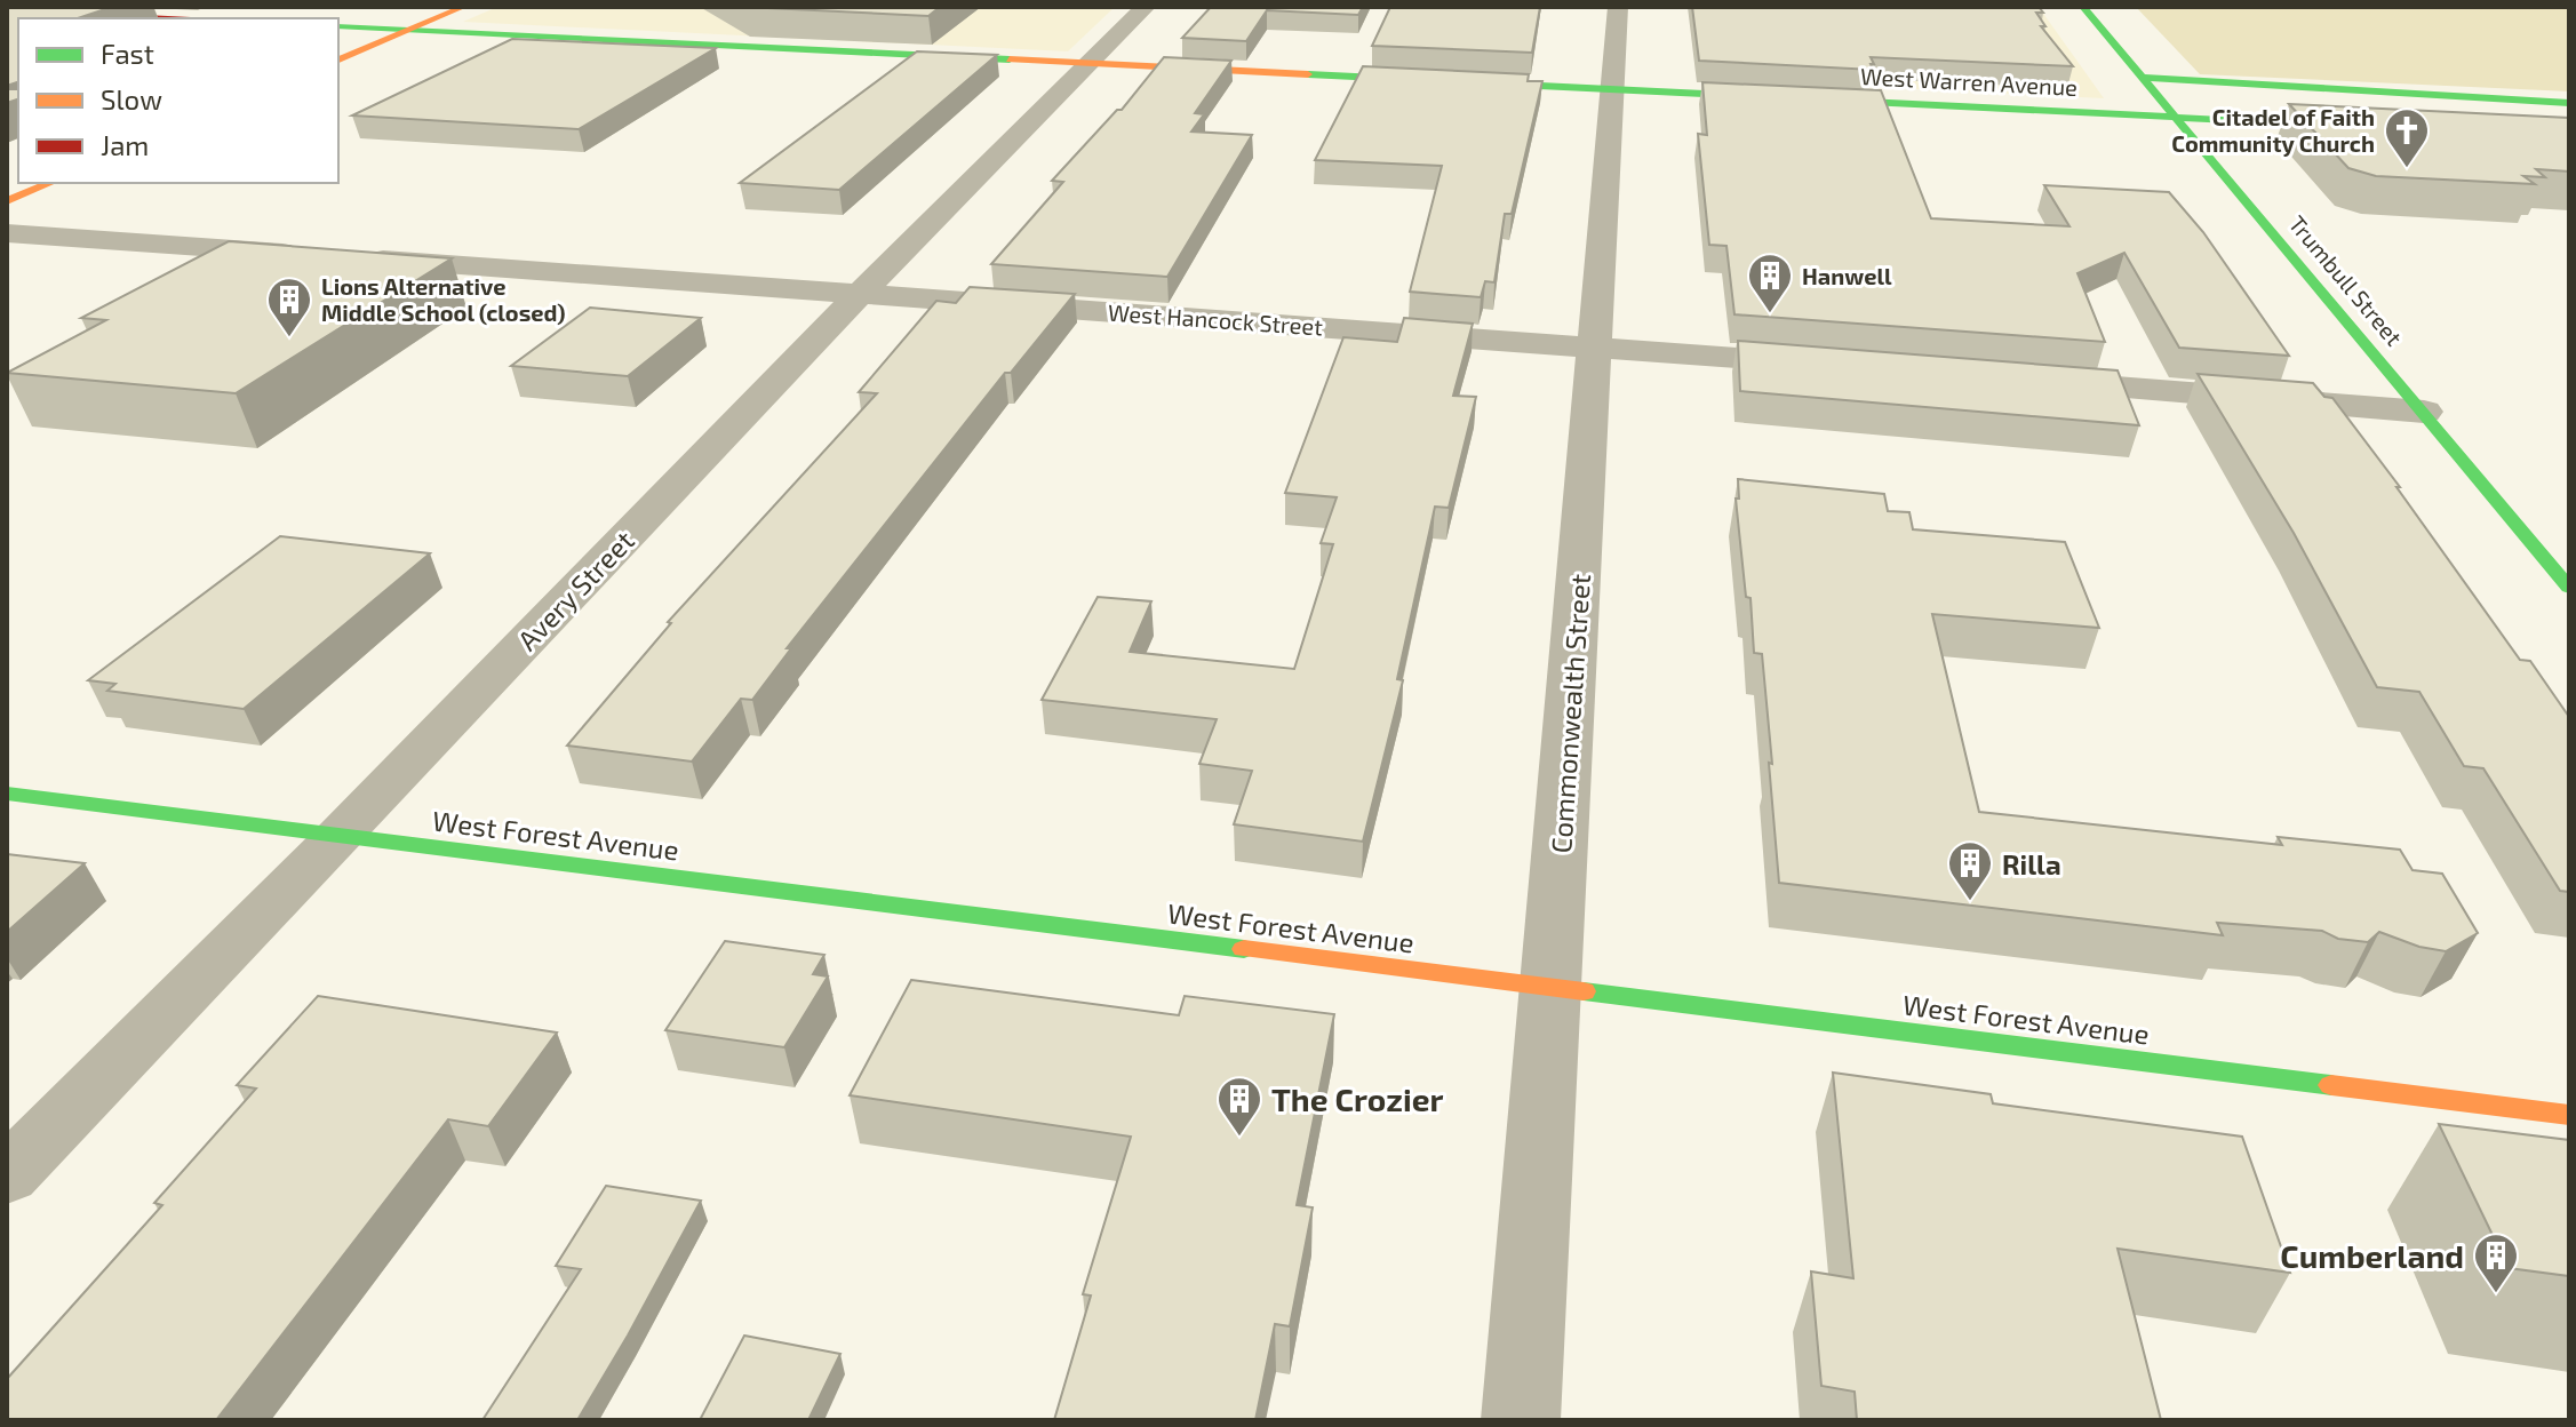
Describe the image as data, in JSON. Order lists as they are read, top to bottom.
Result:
{
  "streets": {
    "main road": ["West Warren Avenue", "Trumbull Street", "West Forest Avenue"],
    "street": ["West Hancock Street", "Avery Street", "Commonwealth Street"]
  },
  "crossings": [
    ["West Warren Avenue", "Trumbull Street"],
    ["West Warren Avenue", "Avery Street"],
    ["West Warren Avenue", "Commonwealth Street"],
    ["West Hancock Street", "Avery Street"],
    ["West Hancock Street", "Commonwealth Street"],
    ["Avery Street", "West Forest Avenue"],
    ["Commonwealth Street", "West Forest Avenue"]
  ],
  "places": {
    "church": ["Citadel of Faith Community Church"],
    "building": [
      "Hanwell",
      "Lions Alternative Middle School (closed)",
      "Rilla",
      "The Crozier",
      "Cumberland"
    ]
  },
  "legend": ["Fast", "Slow", "Jam"]
}
